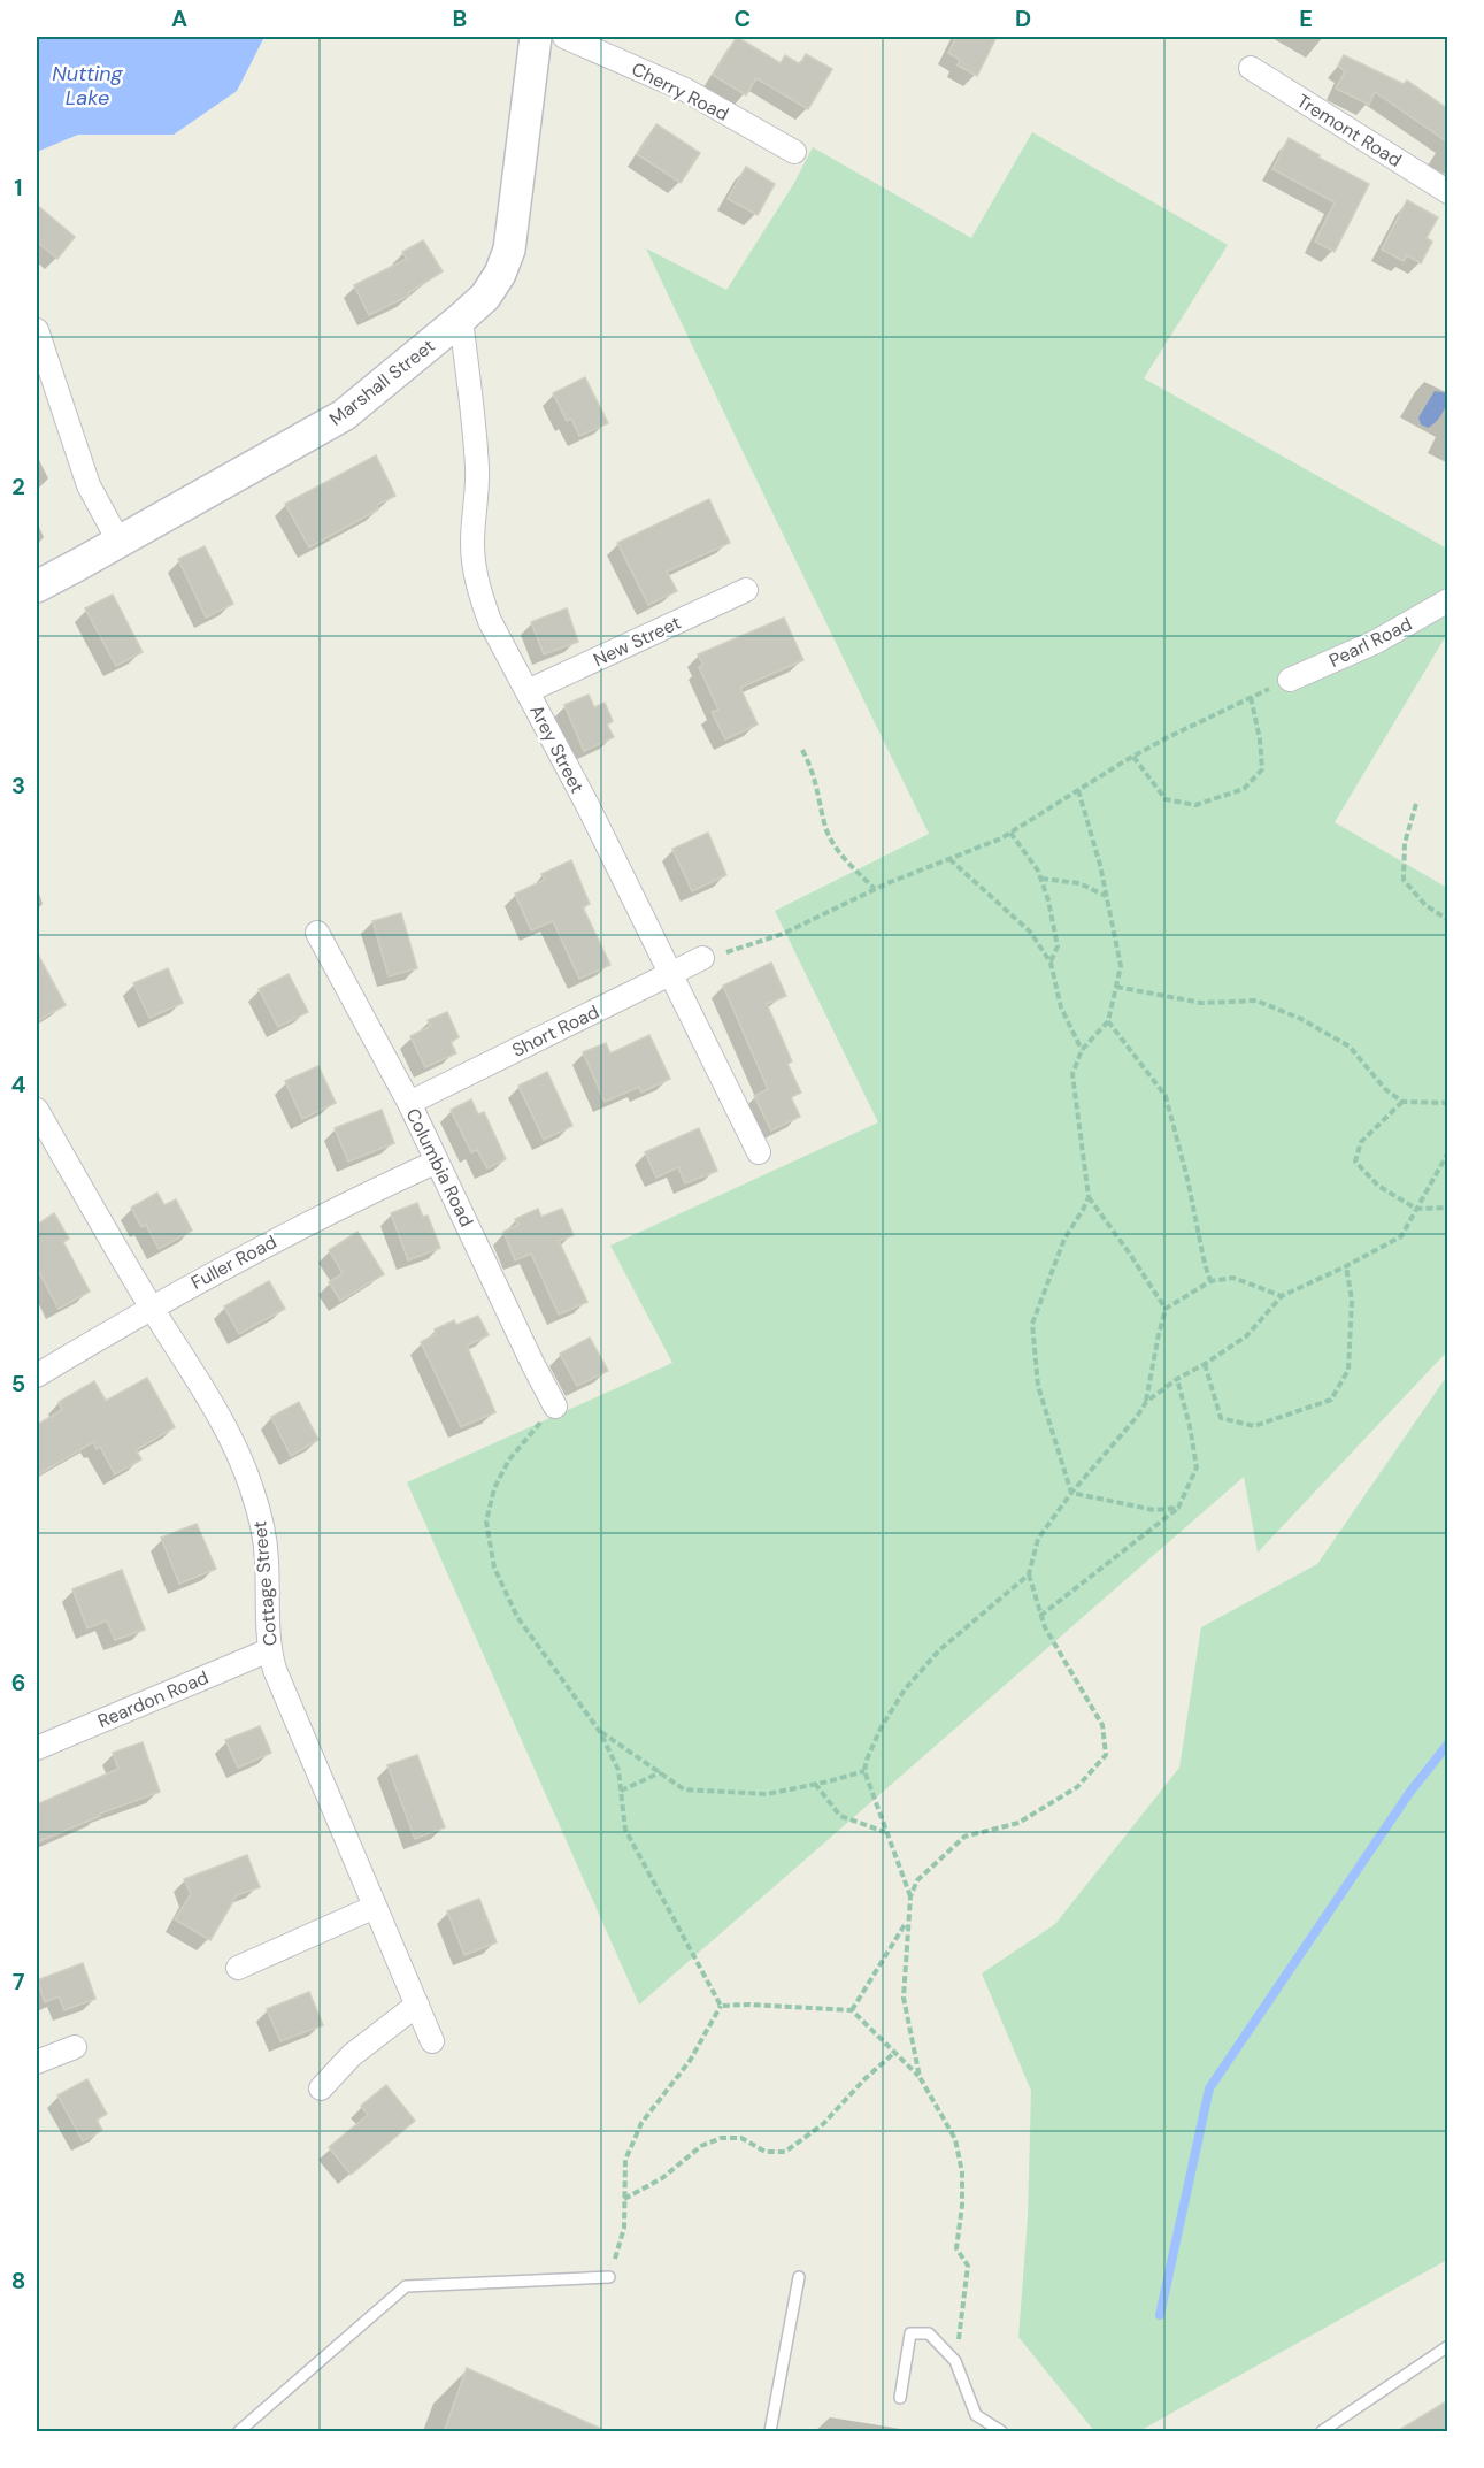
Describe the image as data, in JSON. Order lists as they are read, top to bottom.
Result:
{
  "streets": {
    "street": [
      "Cherry Road",
      "Tremont Road",
      "Marshall Street",
      "New Street",
      "Pearl Road",
      "Arey Street",
      "Short Road",
      "Columbia Road",
      "Fuller Road",
      "Cottage Street",
      "Reardon Road"
    ]
  },
  "crossings": [
    ["Marshall Street", "Arey Street"],
    ["New Street", "Arey Street"],
    ["Arey Street", "Short Road"],
    ["Short Road", "Columbia Road"],
    ["Columbia Road", "Fuller Road"],
    ["Fuller Road", "Cottage Street"],
    ["Cottage Street", "Reardon Road"]
  ],
  "water": ["Nutting Lake"],
  "grid": {
    "columns": [
      "A",
      "B",
      "C",
      "D",
      "E"
    ],
    "rows": [
      "1",
      "2",
      "3",
      "4",
      "5",
      "6",
      "7",
      "8"
    ]
  }
}
